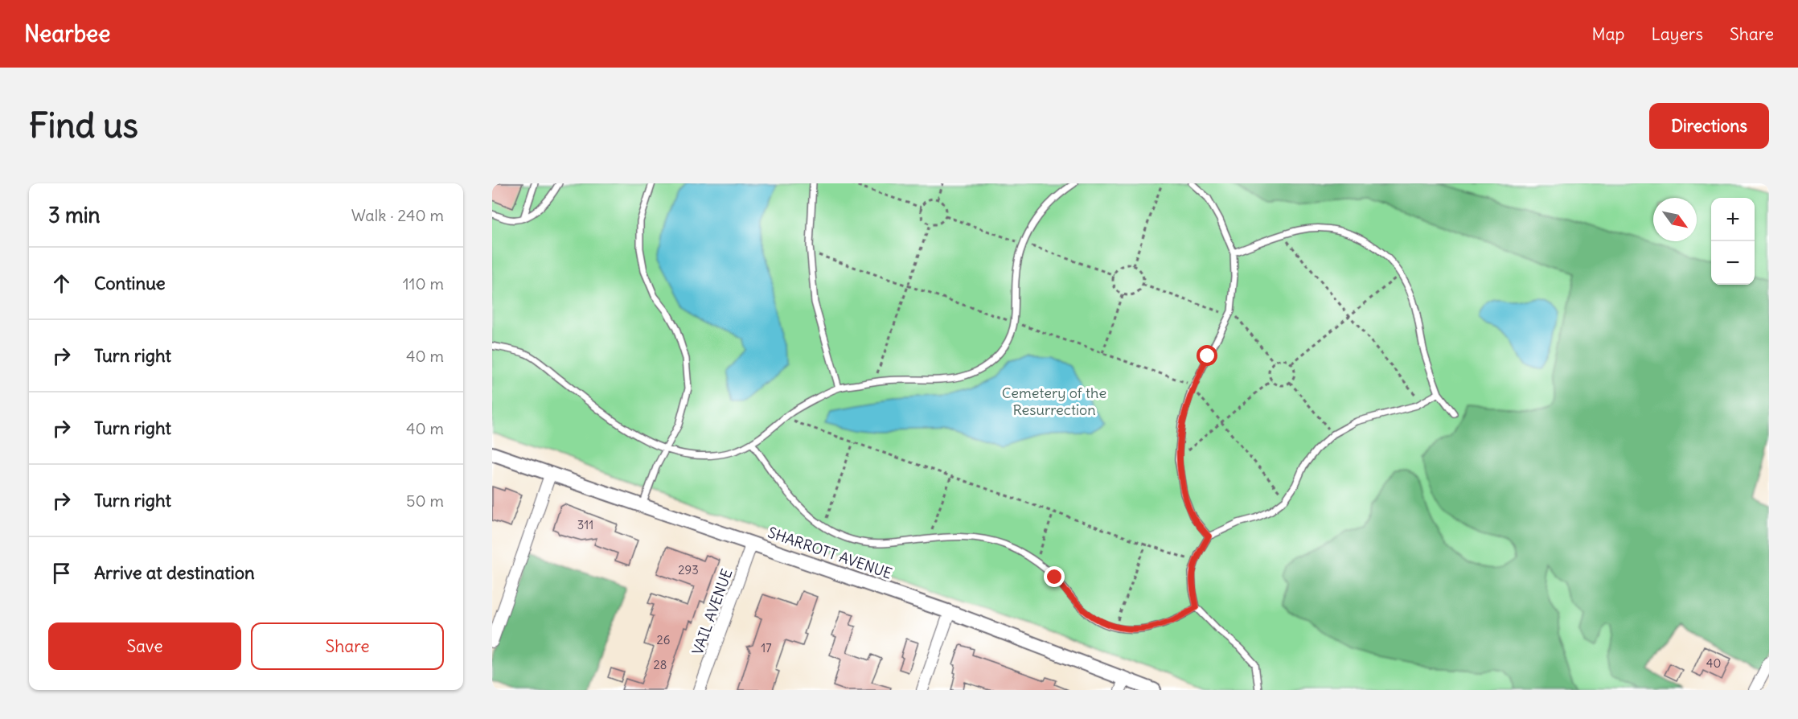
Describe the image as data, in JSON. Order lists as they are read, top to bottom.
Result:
{
  "streets": {
    "street": ["SHARROTT AVENUE", "VAIL AVENUE"]
  },
  "crossings": [
    ["SHARROTT AVENUE", "VAIL AVENUE"]
  ],
  "parks": ["Cemetery of the Resurrection"],
  "house_numbers": [
    "311",
    "293",
    "26",
    "17",
    "40",
    "28"
  ],
  "north": "bottom right",
  "page": {
    "header": "Nearbee",
    "nav": ["Map", "Layers", "Share"],
    "buttons": [
      "Directions",
      ["Save", "Share"]
    ],
    "title": "Find us",
    "heading": ["3 min", "Walk · 240 m"],
    "map_buttons": ["+", "−"],
    "list": [
      ["Continue", "110 m"],
      ["Turn right", "40 m"],
      ["Turn right", "40 m"],
      ["Turn right", "50 m"],
      "Arrive at destination"
    ]
  }
}
